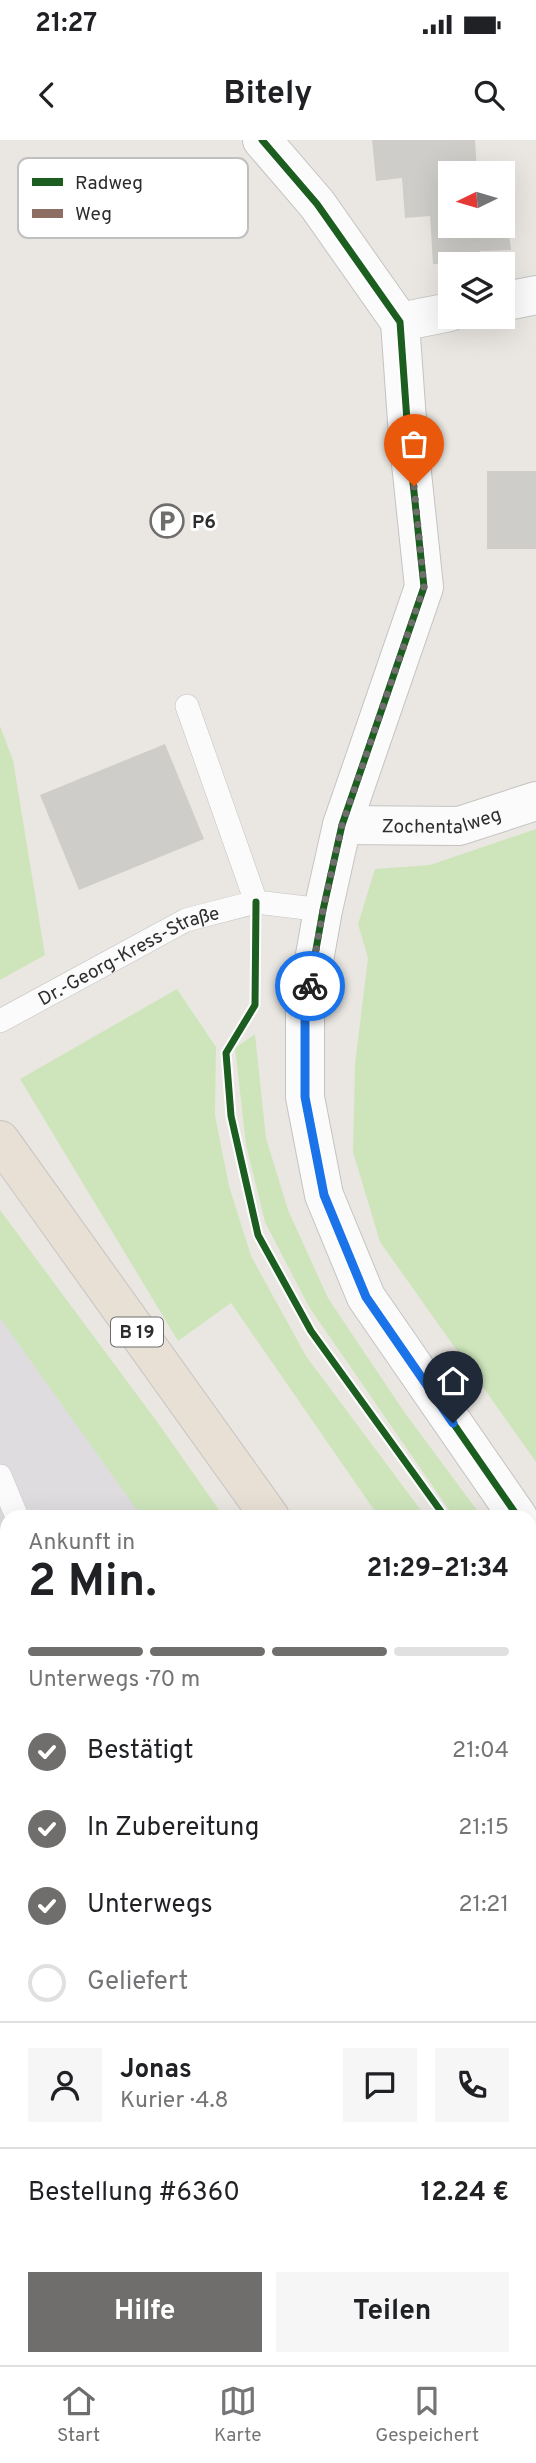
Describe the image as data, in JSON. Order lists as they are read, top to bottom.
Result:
{
  "streets": {
    "highway": ["B 19"],
    "street": ["Zochentalweg"],
    "lane": ["Dr.-Georg-Kress-Straße"]
  },
  "places": {
    "parking": ["P6"]
  },
  "legend": ["Radweg", "Weg"],
  "north": "left",
  "page": {
    "status": "21:27",
    "header": "Bitely",
    "heading": ["2 Min.", "Ankunft in", "21:29–21:34"],
    "panel": [
      "Jonas",
      "Kurier · 4.8",
      "Bestellung #6360",
      "12.24 €"
    ],
    "bar": "Unterwegs · 70 m",
    "list": [
      ["Bestätigt", "21:04"],
      ["In Zubereitung", "21:15"],
      ["Unterwegs", "21:21"],
      "Geliefert"
    ],
    "buttons": ["Hilfe", "Teilen"],
    "tabs": ["Start", "Karte", "Gespeichert"]
  }
}
